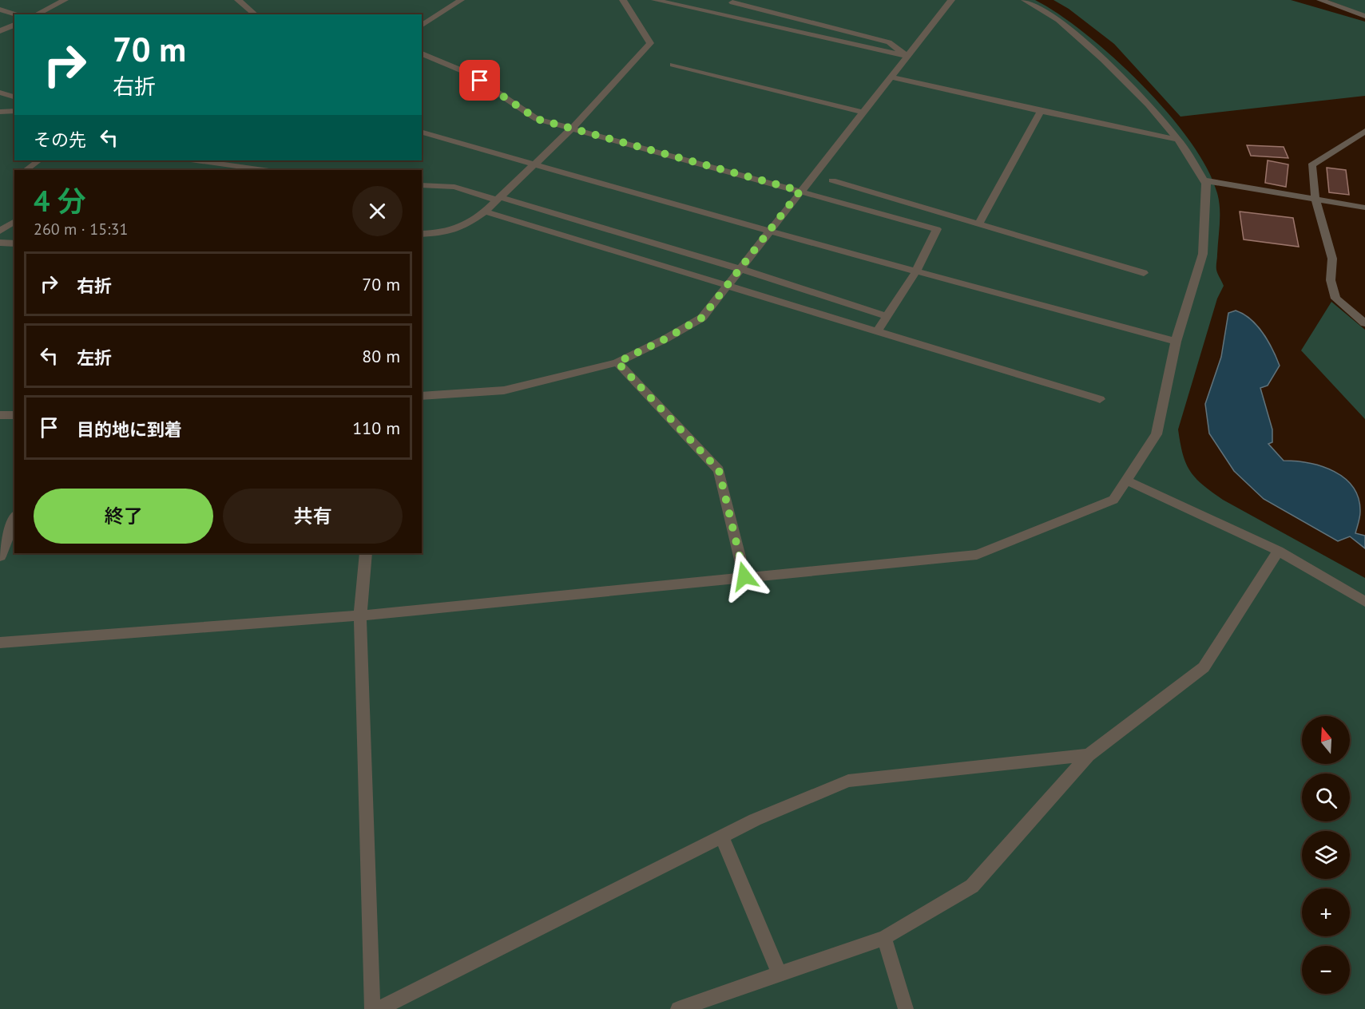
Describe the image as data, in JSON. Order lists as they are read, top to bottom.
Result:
{
  "north": "top",
  "page": {
    "turn": ["70 m", "右折"],
    "then": "その先",
    "heading": ["4 分", "260 m · 15:31"],
    "list": [
      {
        "name": "右折",
        "value": "70 m"
      },
      {
        "name": "左折",
        "value": "80 m"
      },
      {
        "name": "目的地に到着",
        "value": "110 m"
      }
    ],
    "buttons": ["終了", "共有"],
    "map_buttons": ["+", "−"]
  }
}
